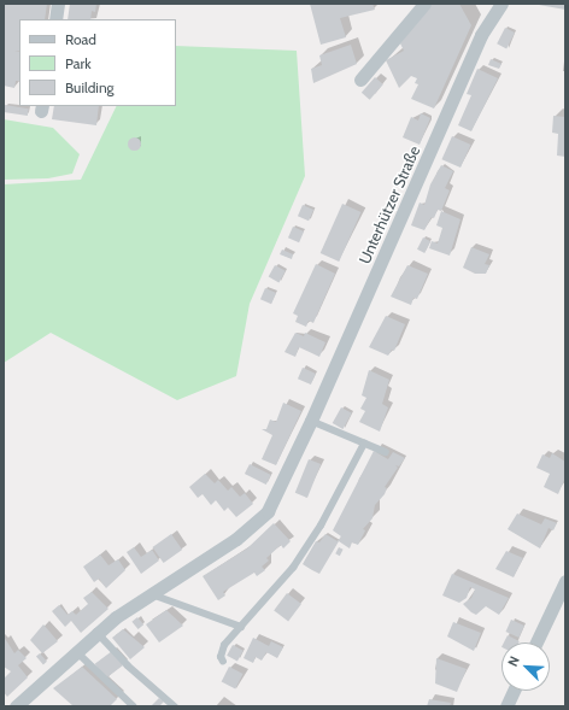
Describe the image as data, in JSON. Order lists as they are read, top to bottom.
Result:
{
  "streets": {
    "street": ["Unterhützer Straße"]
  },
  "legend": ["Road", "Park", "Building"],
  "north": "top left"
}
